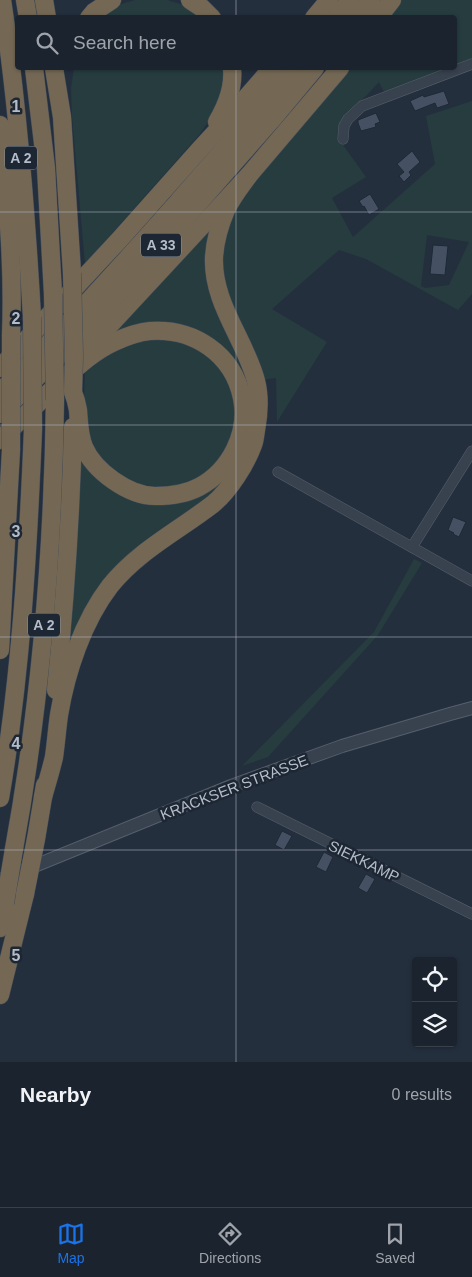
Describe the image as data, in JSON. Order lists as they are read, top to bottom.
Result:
{
  "streets": {
    "highway": ["A 2", "A 33"],
    "street": ["KRACKSER STRASSE", "SIEKKAMP"]
  },
  "page": {
    "search": "Search here",
    "heading": ["Nearby", "0 results"],
    "nav": ["Map", "Directions", "Saved"]
  },
  "grid": {
    "rows": [
      "1",
      "2",
      "3",
      "4",
      "5"
    ]
  }
}
